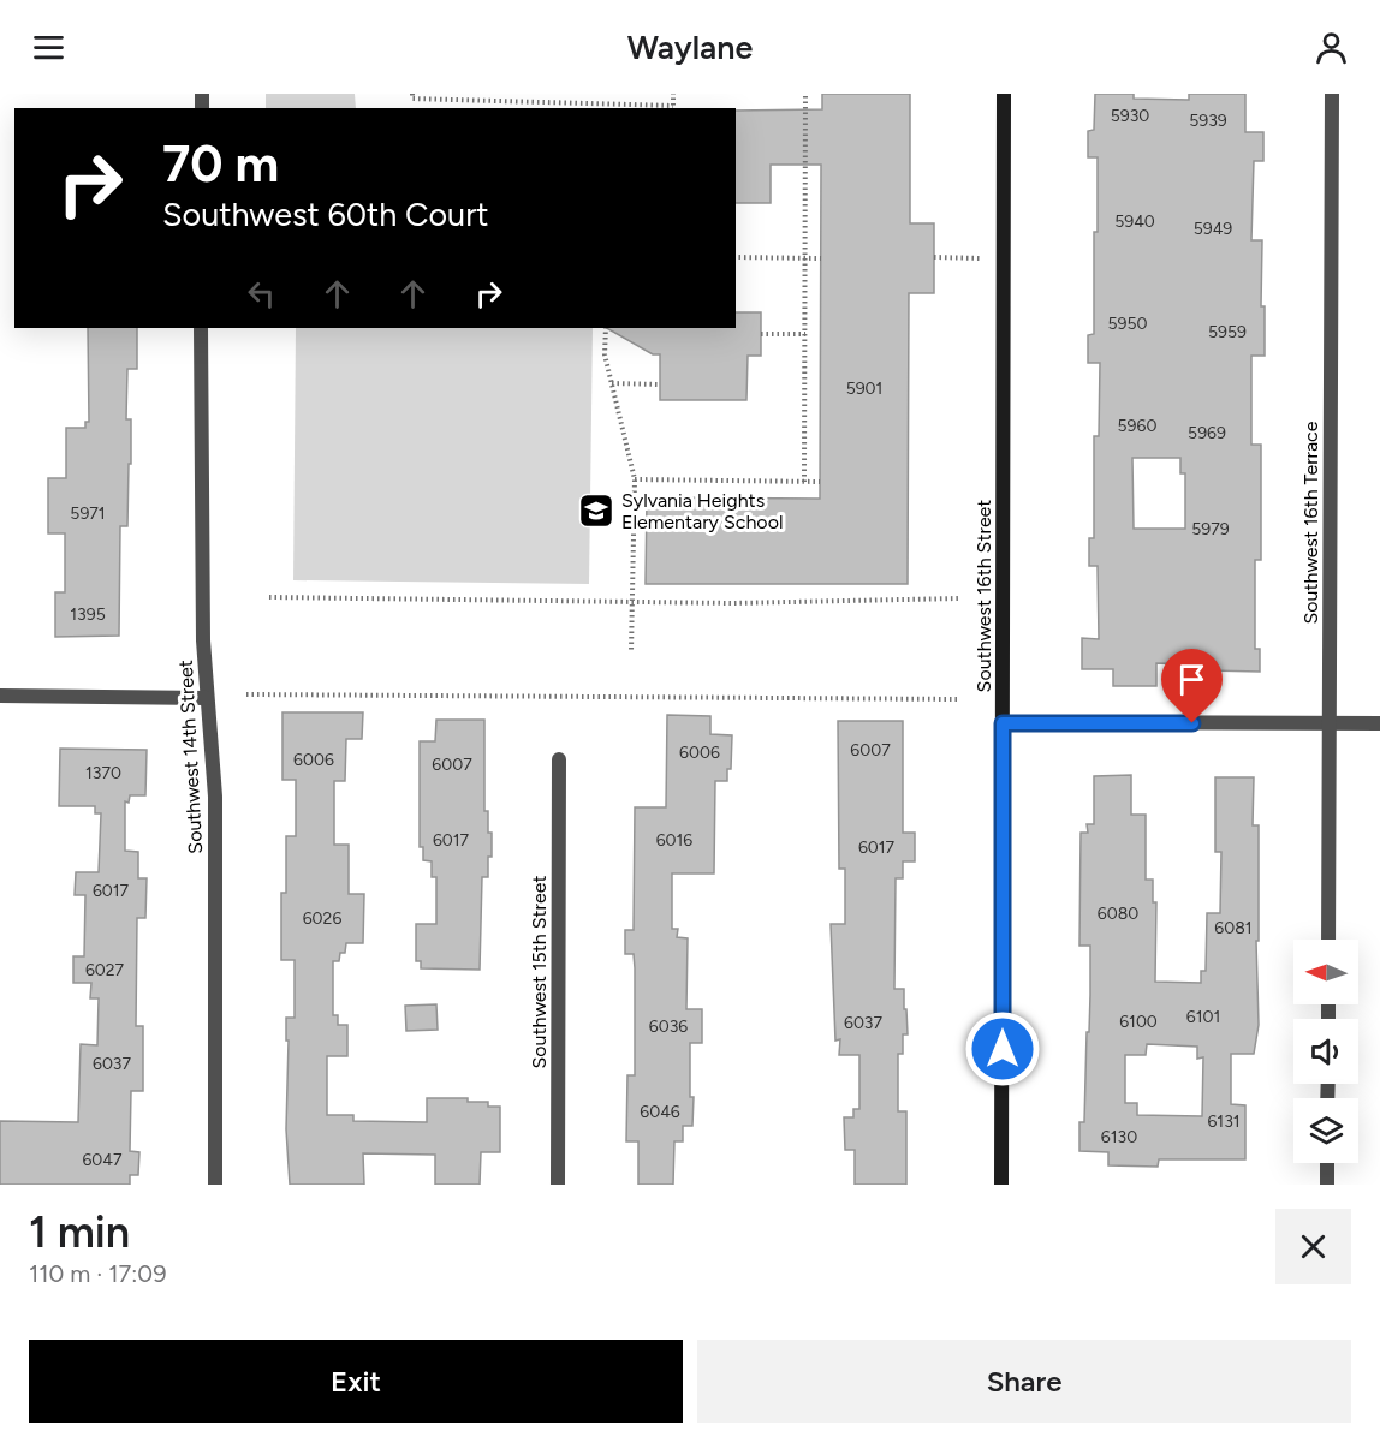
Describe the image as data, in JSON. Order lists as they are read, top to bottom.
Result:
{
  "streets": {
    "street": [
      "Southwest 16th Terrace",
      "Southwest 16th Street",
      "Southwest 14th Street",
      "Southwest 15th Street"
    ]
  },
  "places": {
    "school or university": ["Sylvania Heights Elementary School"]
  },
  "house_numbers": [
    "5930",
    "5939",
    "5940",
    "5949",
    "5950",
    "5959",
    "5901",
    "5960",
    "5969",
    "5971",
    "5979",
    "1395",
    "6007",
    "6006",
    "6006",
    "6007",
    "1370",
    "6017",
    "6016",
    "6017",
    "6017",
    "6080",
    "6026",
    "6081",
    "6027",
    "6101",
    "6100",
    "6037",
    "6036",
    "6037",
    "6046",
    "6131",
    "6130",
    "6047"
  ],
  "north": "left",
  "page": {
    "header": "Waylane",
    "turn": ["70 m", "Southwest 60th Court"],
    "heading": ["1 min", "110 m · 17:09"],
    "buttons": ["Exit", "Share"]
  }
}
